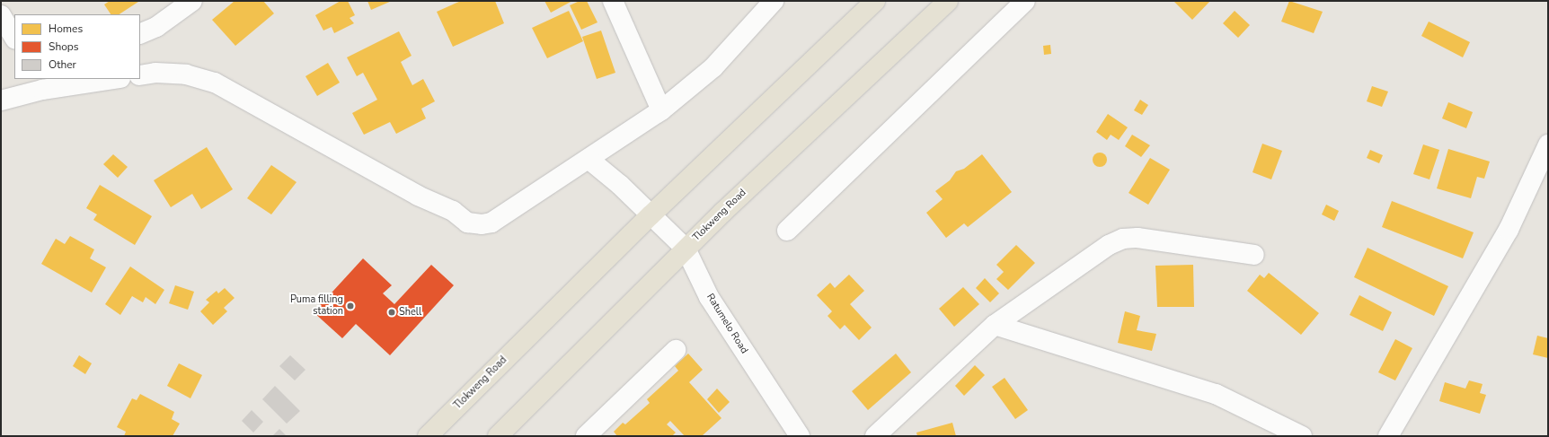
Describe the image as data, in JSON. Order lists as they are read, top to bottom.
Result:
{
  "streets": {
    "main road": ["Tlokweng Road"],
    "street": ["Ratumelo Road"]
  },
  "crossings": [
    ["Tlokweng Road", "Ratumelo Road"]
  ],
  "places": ["Puma filling station", "Shell"],
  "legend": ["Homes", "Shops", "Other"]
}
